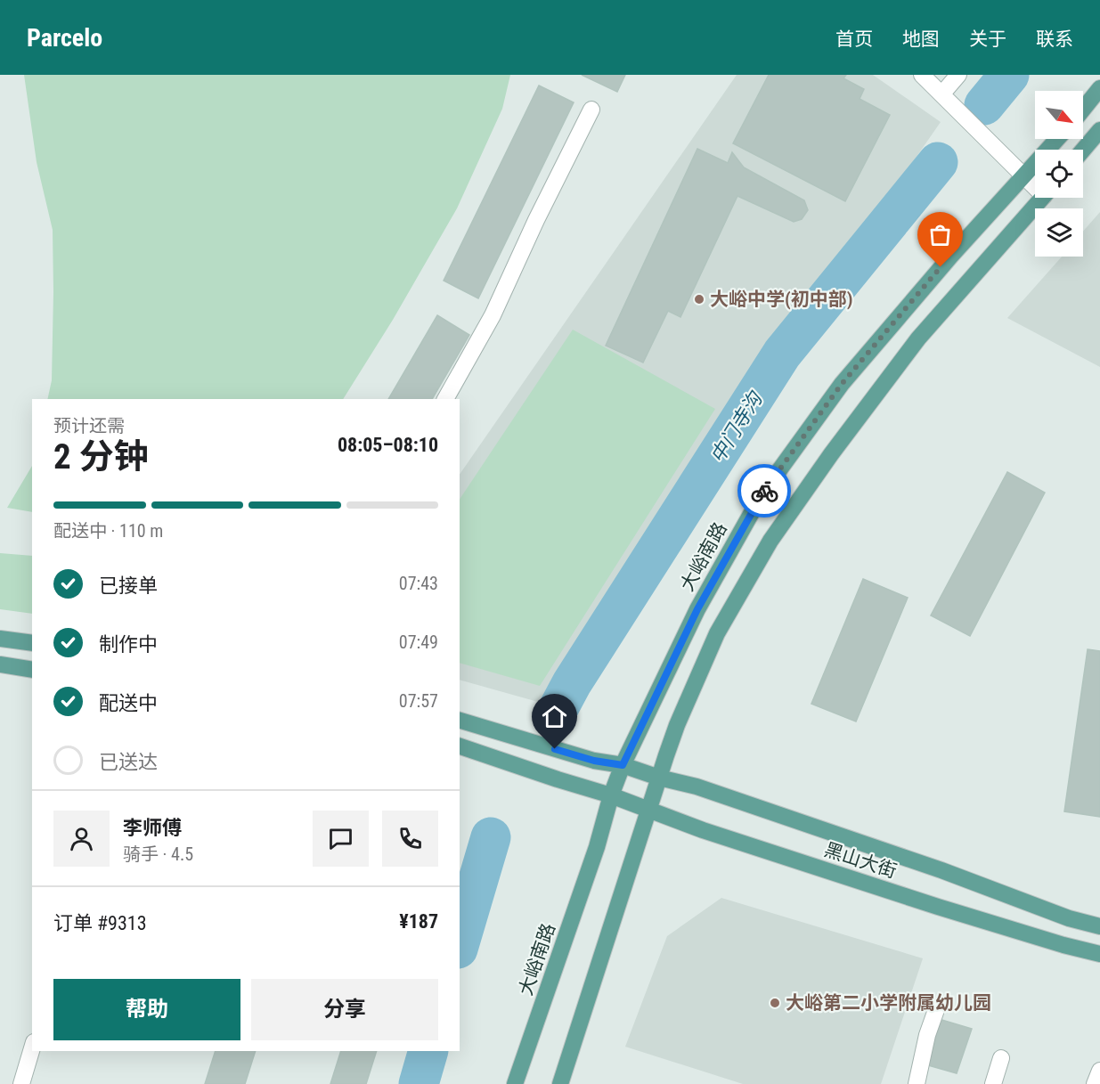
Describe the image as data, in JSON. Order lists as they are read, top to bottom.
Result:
{
  "streets": {
    "main road": ["大峪南路", "黑山大街"]
  },
  "crossings": [
    ["大峪南路", "黑山大街"]
  ],
  "water": ["中门寺沟"],
  "places": ["大峪中学(初中部)", "大峪第二小学附属幼儿园"],
  "north": "bottom right",
  "page": {
    "header": "Parcelo",
    "nav": [
      "首页",
      "地图",
      "关于",
      "联系"
    ],
    "heading": ["2 分钟", "预计还需", "08:05–08:10"],
    "panel": [
      "李师傅",
      "骑手 · 4.5",
      "订单 #9313",
      "¥187"
    ],
    "bar": "配送中 · 110 m",
    "list": [
      ["已接单", "07:43"],
      ["制作中", "07:49"],
      ["配送中", "07:57"],
      "已送达"
    ],
    "buttons": ["帮助", "分享"]
  }
}
